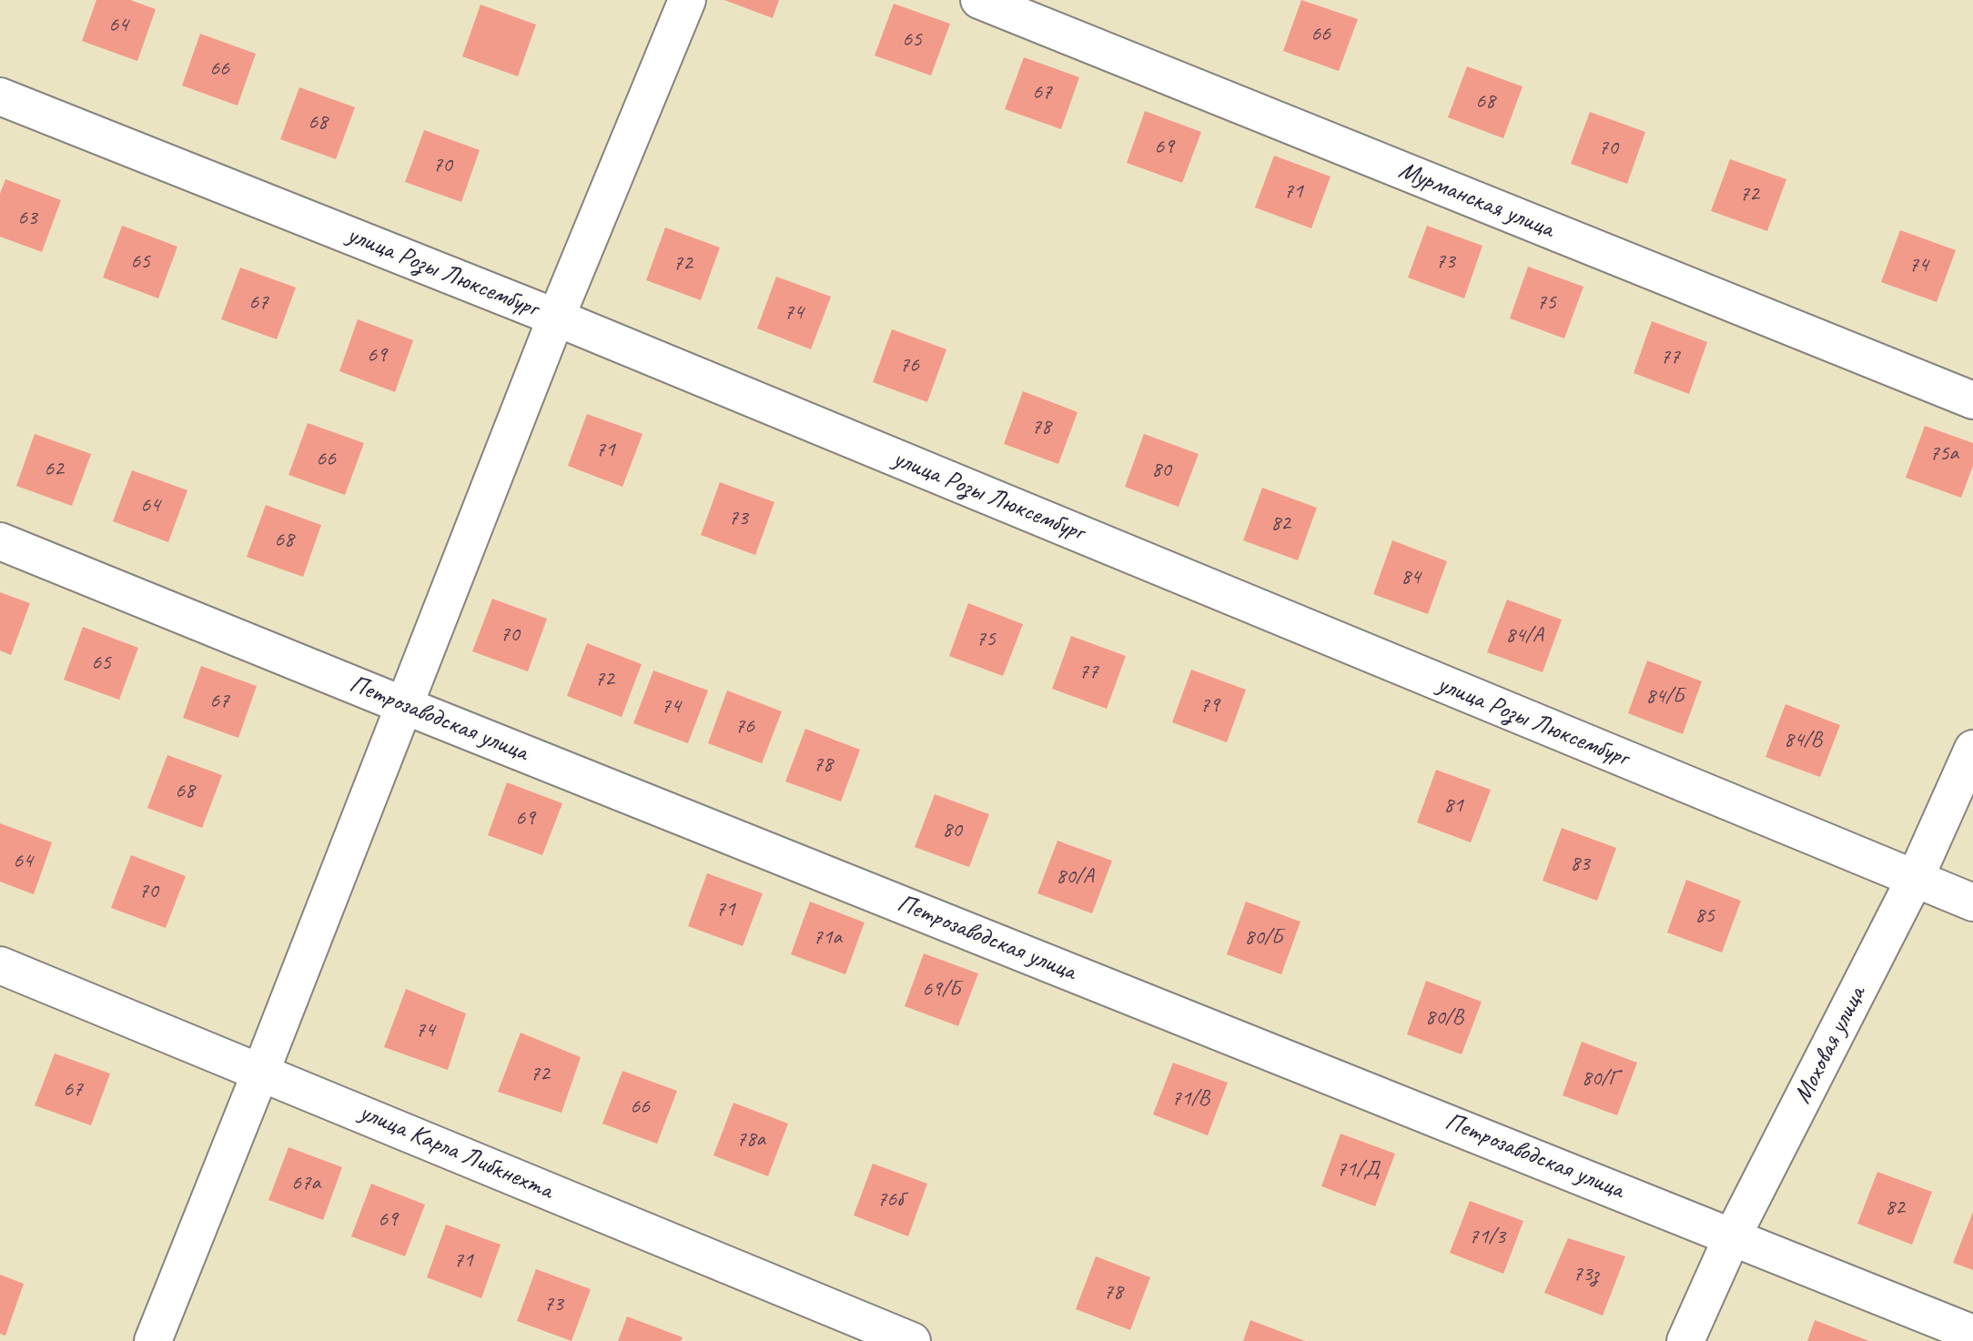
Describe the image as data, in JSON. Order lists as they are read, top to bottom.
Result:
{
  "streets": {
    "street": [
      "Мурманская улица",
      "улица Розы Люксембург",
      "Петрозаводская улица",
      "Моховая улица",
      "улица Карла Либкнехта"
    ]
  },
  "crossings": [
    ["улица Розы Люксембург", "Моховая улица"],
    ["Петрозаводская улица", "Моховая улица"]
  ],
  "house_numbers": [
    "64",
    "66",
    "65",
    "66",
    "67",
    "68",
    "68",
    "69",
    "70",
    "70",
    "71",
    "72",
    "63",
    "65",
    "73",
    "72",
    "74",
    "67",
    "75",
    "74",
    "69",
    "77",
    "76",
    "78",
    "71",
    "75а",
    "66",
    "62",
    "80",
    "64",
    "73",
    "82",
    "68",
    "84",
    "70",
    "84/А",
    "75",
    "65",
    "77",
    "72",
    "84/Б",
    "67",
    "79",
    "74",
    "76",
    "84/В",
    "78",
    "68",
    "81",
    "69",
    "80",
    "64",
    "83",
    "80/А",
    "70",
    "71",
    "85",
    "71а",
    "80/Б",
    "69/Б",
    "80/В",
    "74",
    "72",
    "80/Г",
    "67",
    "71/В",
    "66",
    "78а",
    "71/Д",
    "67а",
    "76б",
    "82",
    "69",
    "71/3",
    "71",
    "73з",
    "78",
    "73"
  ]
}
